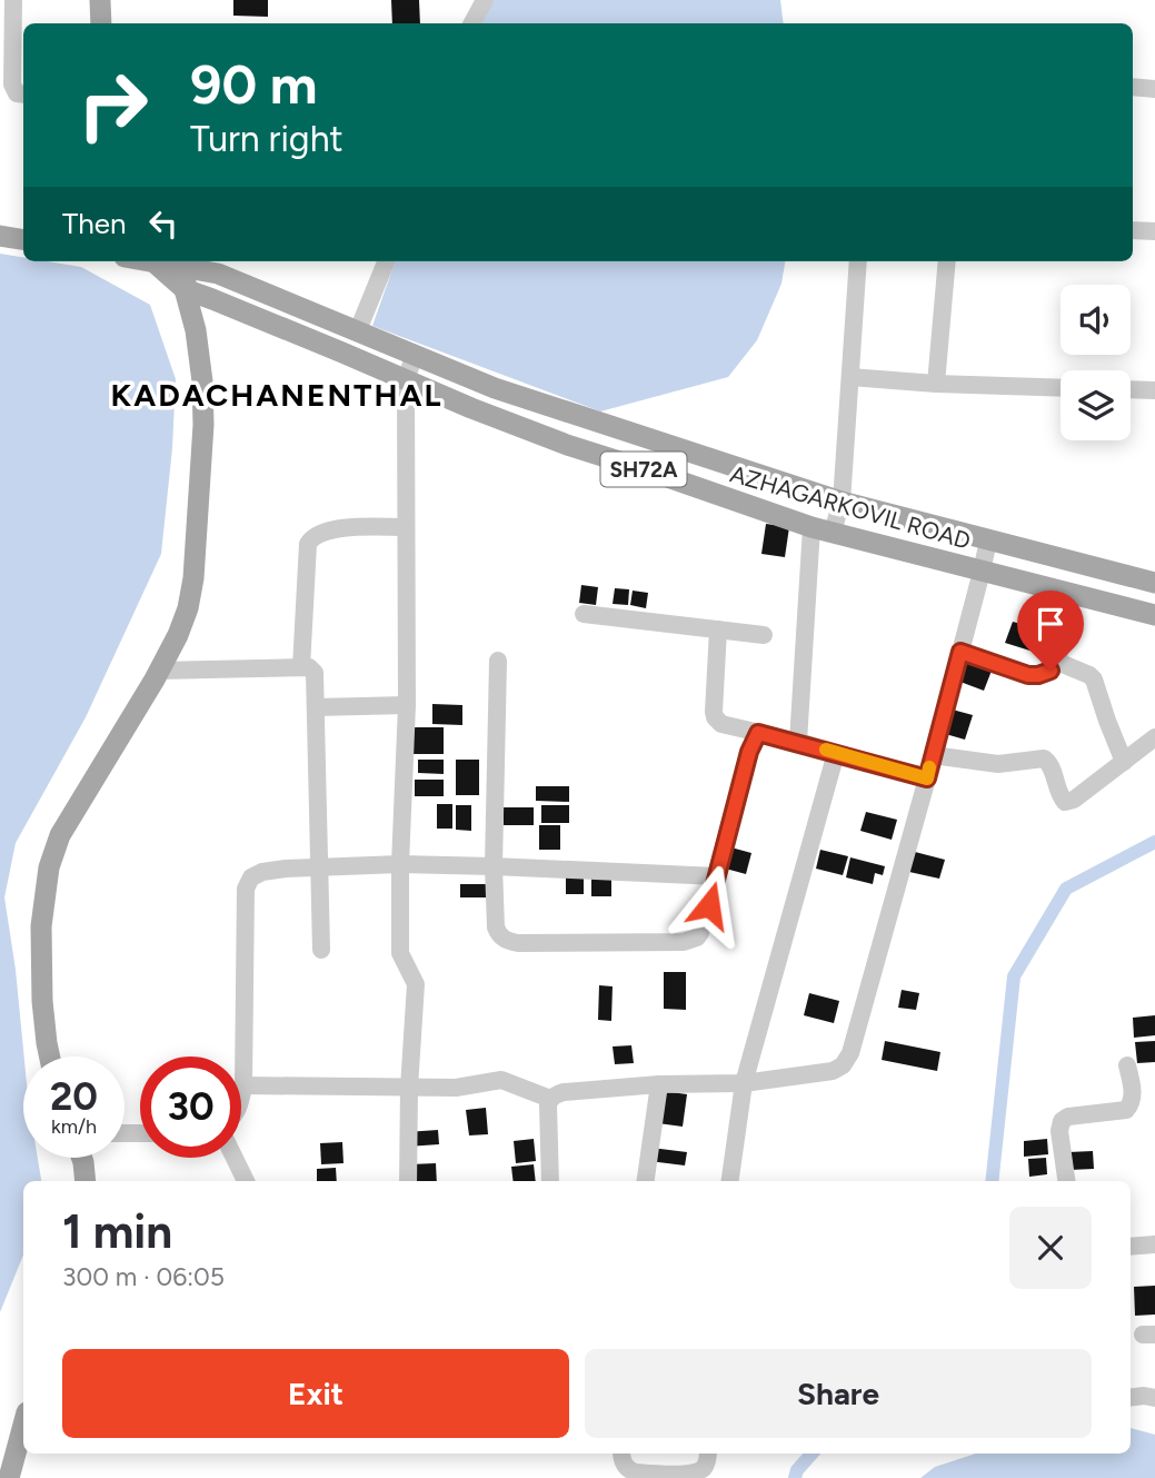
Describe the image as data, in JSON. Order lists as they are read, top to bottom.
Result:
{
  "streets": {
    "main road": ["SH72A", "AZHAGARKOVIL ROAD"]
  },
  "districts": ["KADACHANENTHAL"],
  "page": {
    "turn": ["90 m", "Turn right"],
    "then": "Then",
    "speed": "20 km/h",
    "limit": "30",
    "heading": ["1 min", "300 m · 06:05"],
    "buttons": ["Exit", "Share"]
  }
}
